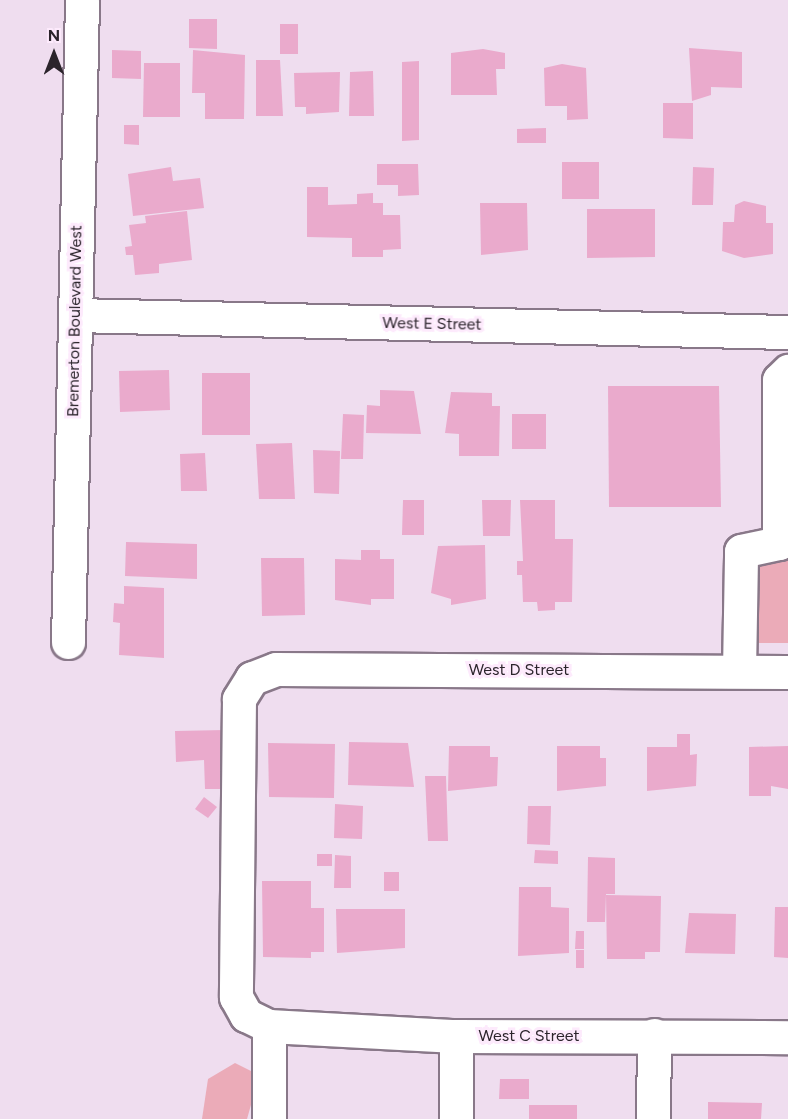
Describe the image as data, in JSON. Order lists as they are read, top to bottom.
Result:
{
  "streets": {
    "street": [
      "Bremerton Boulevard West",
      "West E Street",
      "West D Street",
      "West C Street"
    ]
  },
  "crossings": [
    ["Bremerton Boulevard West", "West E Street"],
    ["West D Street", "West C Street"]
  ],
  "north": "top"
}
